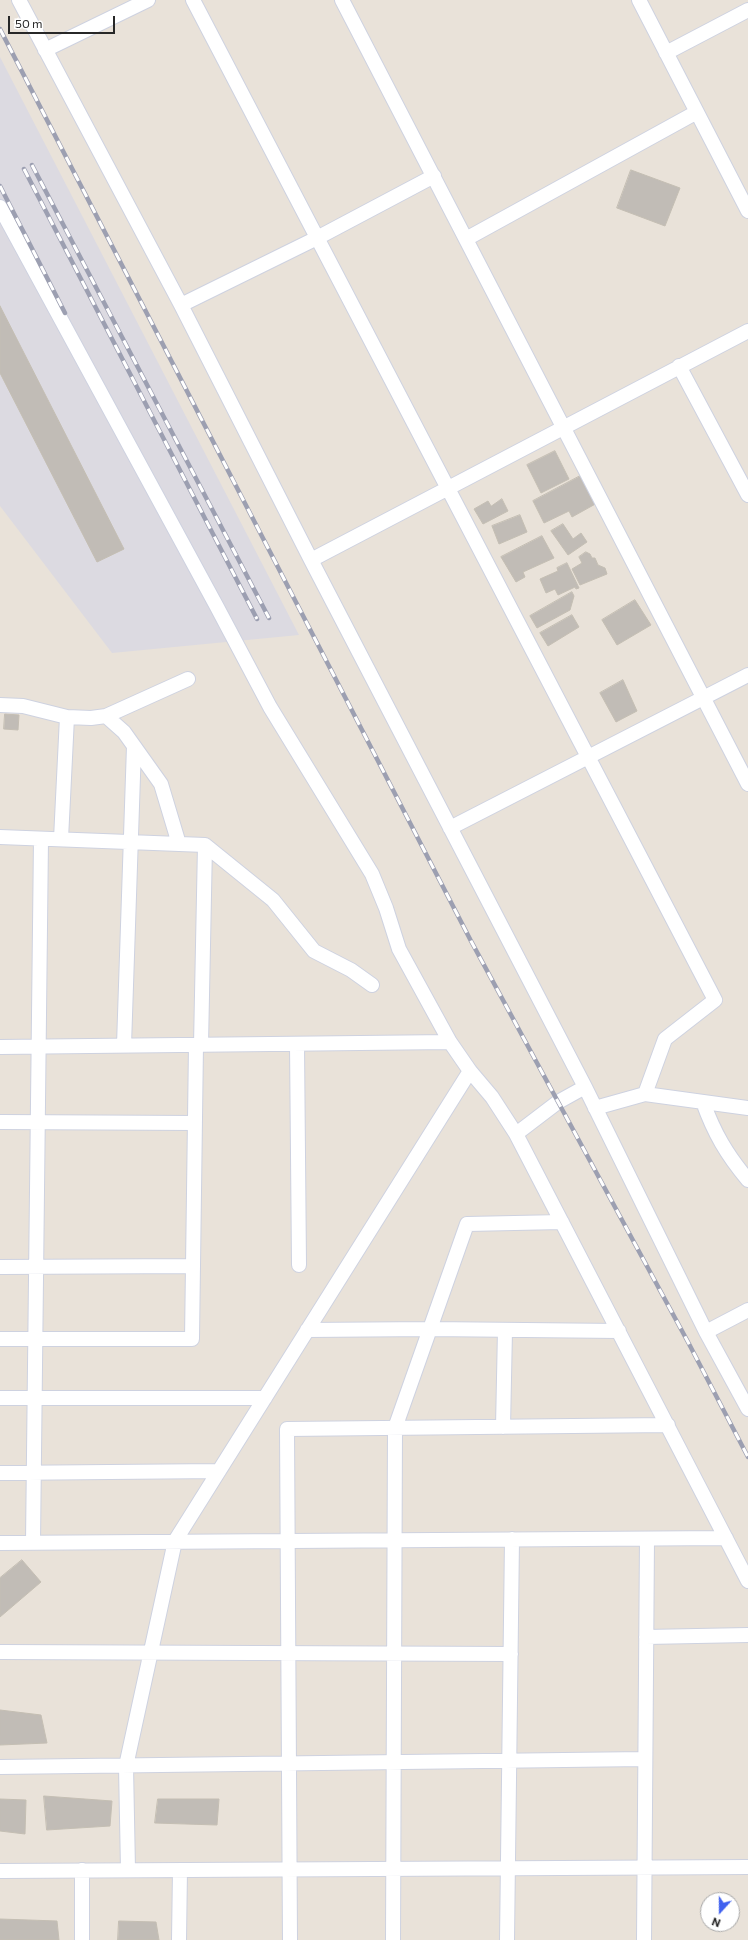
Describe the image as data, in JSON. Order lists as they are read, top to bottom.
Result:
{
  "scale_bar": "50 m",
  "north": "bottom"
}
